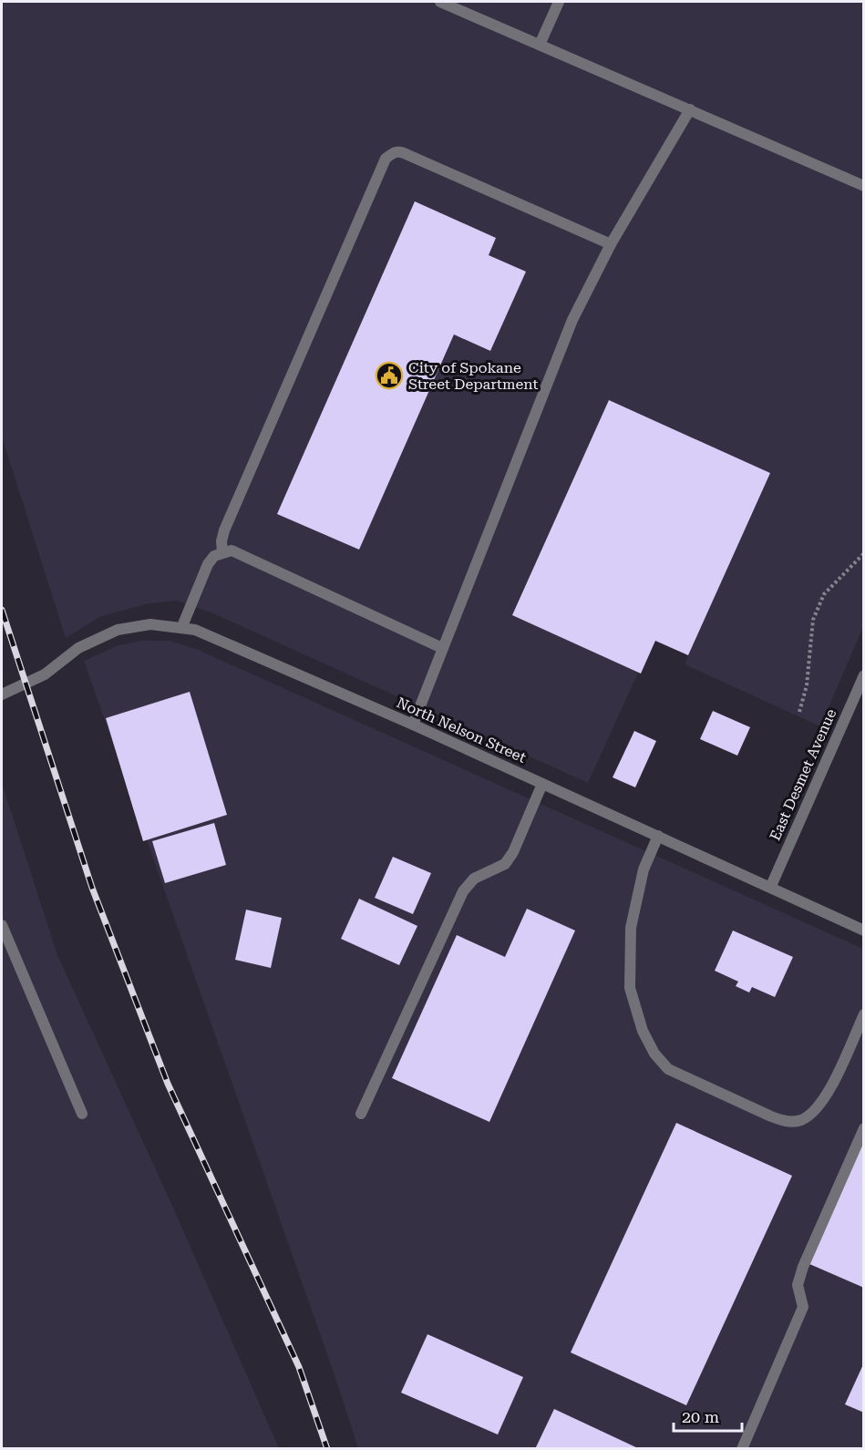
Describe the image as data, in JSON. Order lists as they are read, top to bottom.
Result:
{
  "streets": {
    "street": ["North Nelson Street", "East Desmet Avenue"]
  },
  "crossings": [
    ["North Nelson Street", "East Desmet Avenue"]
  ],
  "places": {
    "public building": ["City of Spokane Street Department"]
  },
  "scale_bar": "20 m"
}
